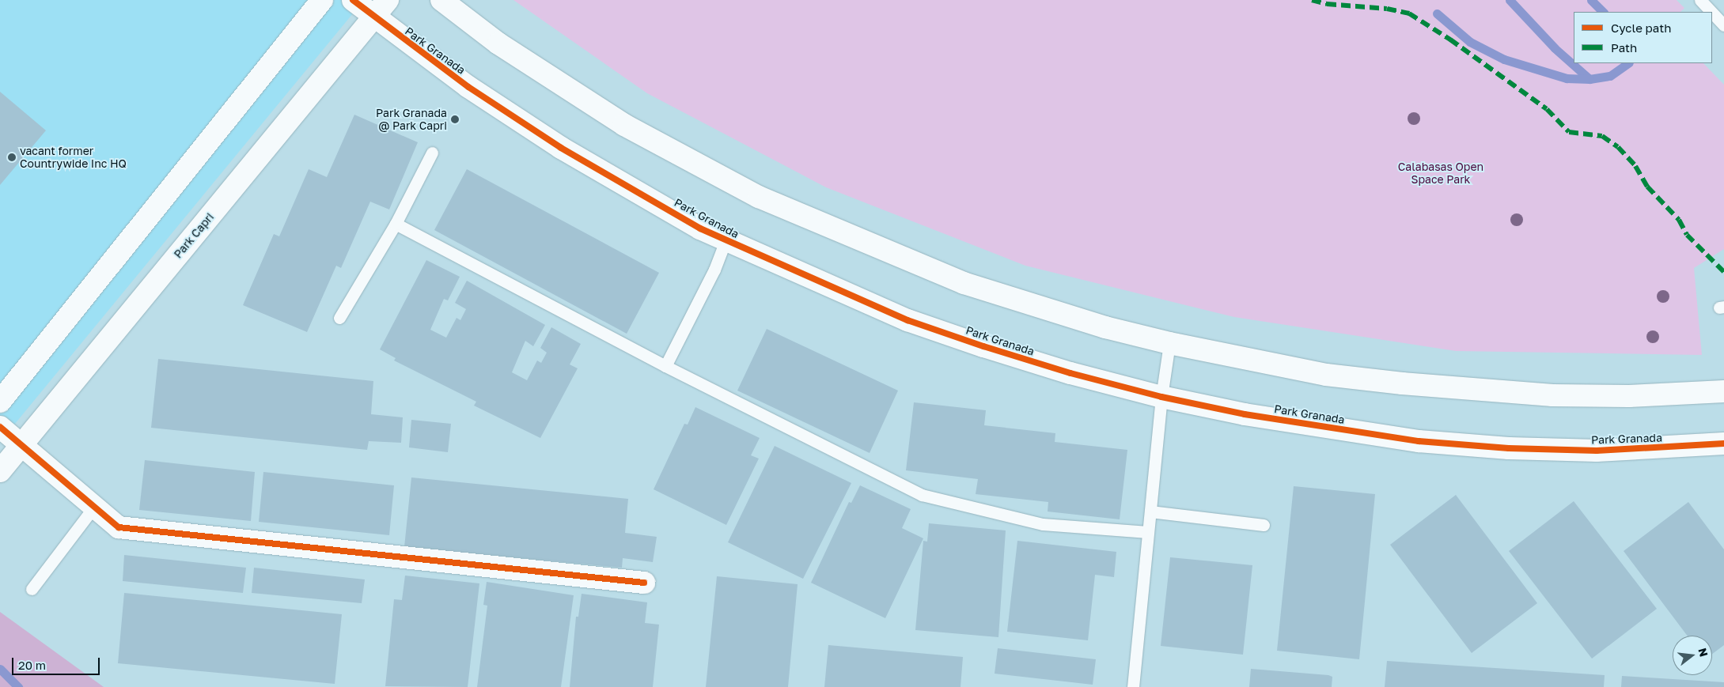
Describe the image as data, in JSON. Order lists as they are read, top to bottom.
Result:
{
  "streets": {
    "street": ["Park Granada", "Park Capri"]
  },
  "crossings": [
    ["Park Granada", "Park Capri"]
  ],
  "parks": ["Calabasas Open Space Park"],
  "places": ["Park Granada @ Park Capri", "vacant former Countrywide Inc HQ"],
  "legend": ["Cycle path", "Path"],
  "scale_bar": "20 m",
  "north": "right"
}
